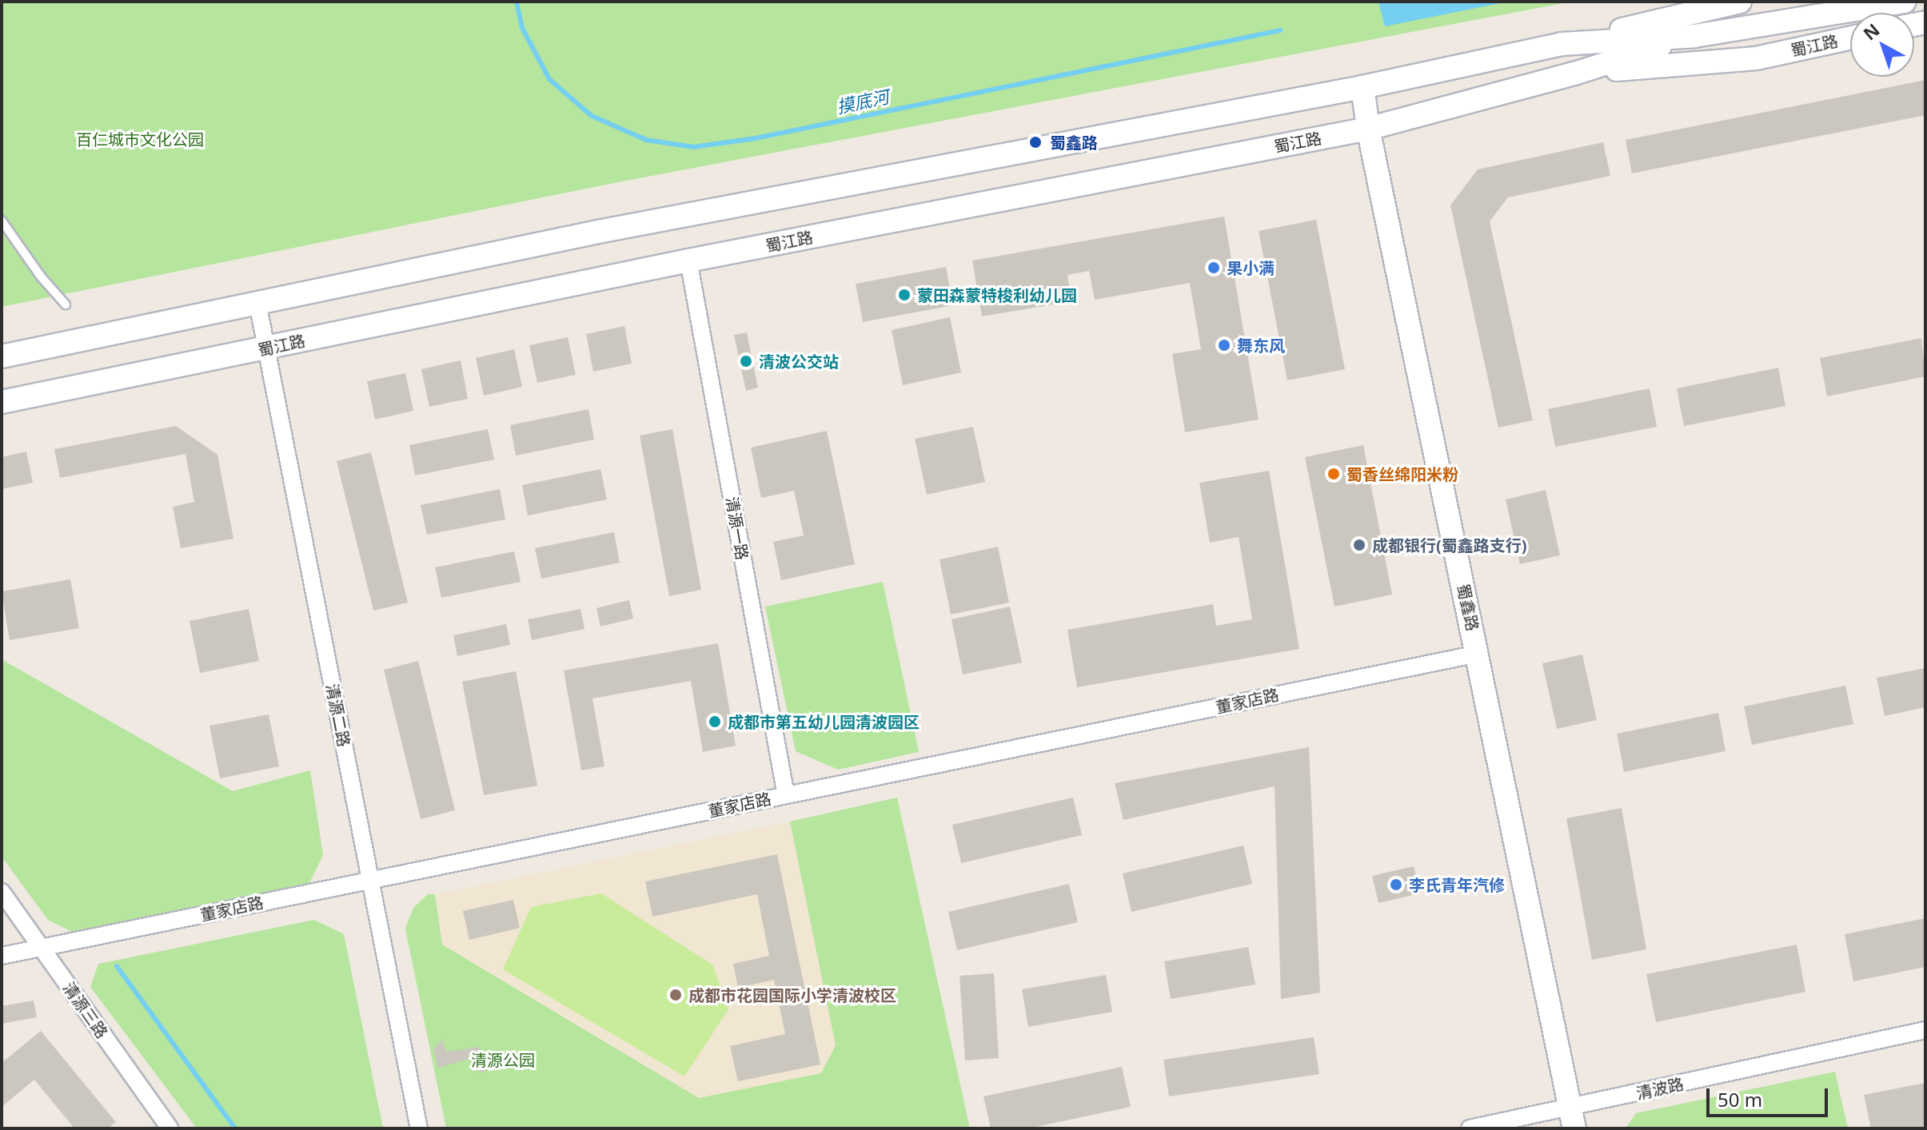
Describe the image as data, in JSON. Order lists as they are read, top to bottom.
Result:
{
  "streets": {
    "street": [
      "蜀江路",
      "清源一路",
      "蜀鑫路",
      "董家店路",
      "清源二路",
      "清源三路",
      "清波路"
    ]
  },
  "crossings": [
    ["蜀江路", "清源一路"],
    ["蜀江路", "蜀鑫路"],
    ["蜀江路", "清源二路"],
    ["清源一路", "董家店路"],
    ["蜀鑫路", "董家店路"],
    ["蜀鑫路", "清波路"],
    ["董家店路", "清源二路"],
    ["董家店路", "清源三路"]
  ],
  "water": ["摸底河"],
  "parks": ["百仁城市文化公园", "清源公园"],
  "places": [
    "蜀鑫路",
    "果小满",
    "蒙田森蒙特梭利幼儿园",
    "舞东风",
    "清波公交站",
    "蜀香丝绵阳米粉",
    "成都银行(蜀鑫路支行)",
    "成都市第五幼儿园清波园区",
    "李氏青年汽修",
    "成都市花园国际小学清波校区"
  ],
  "scale_bar": "50 m",
  "north": "top left"
}
